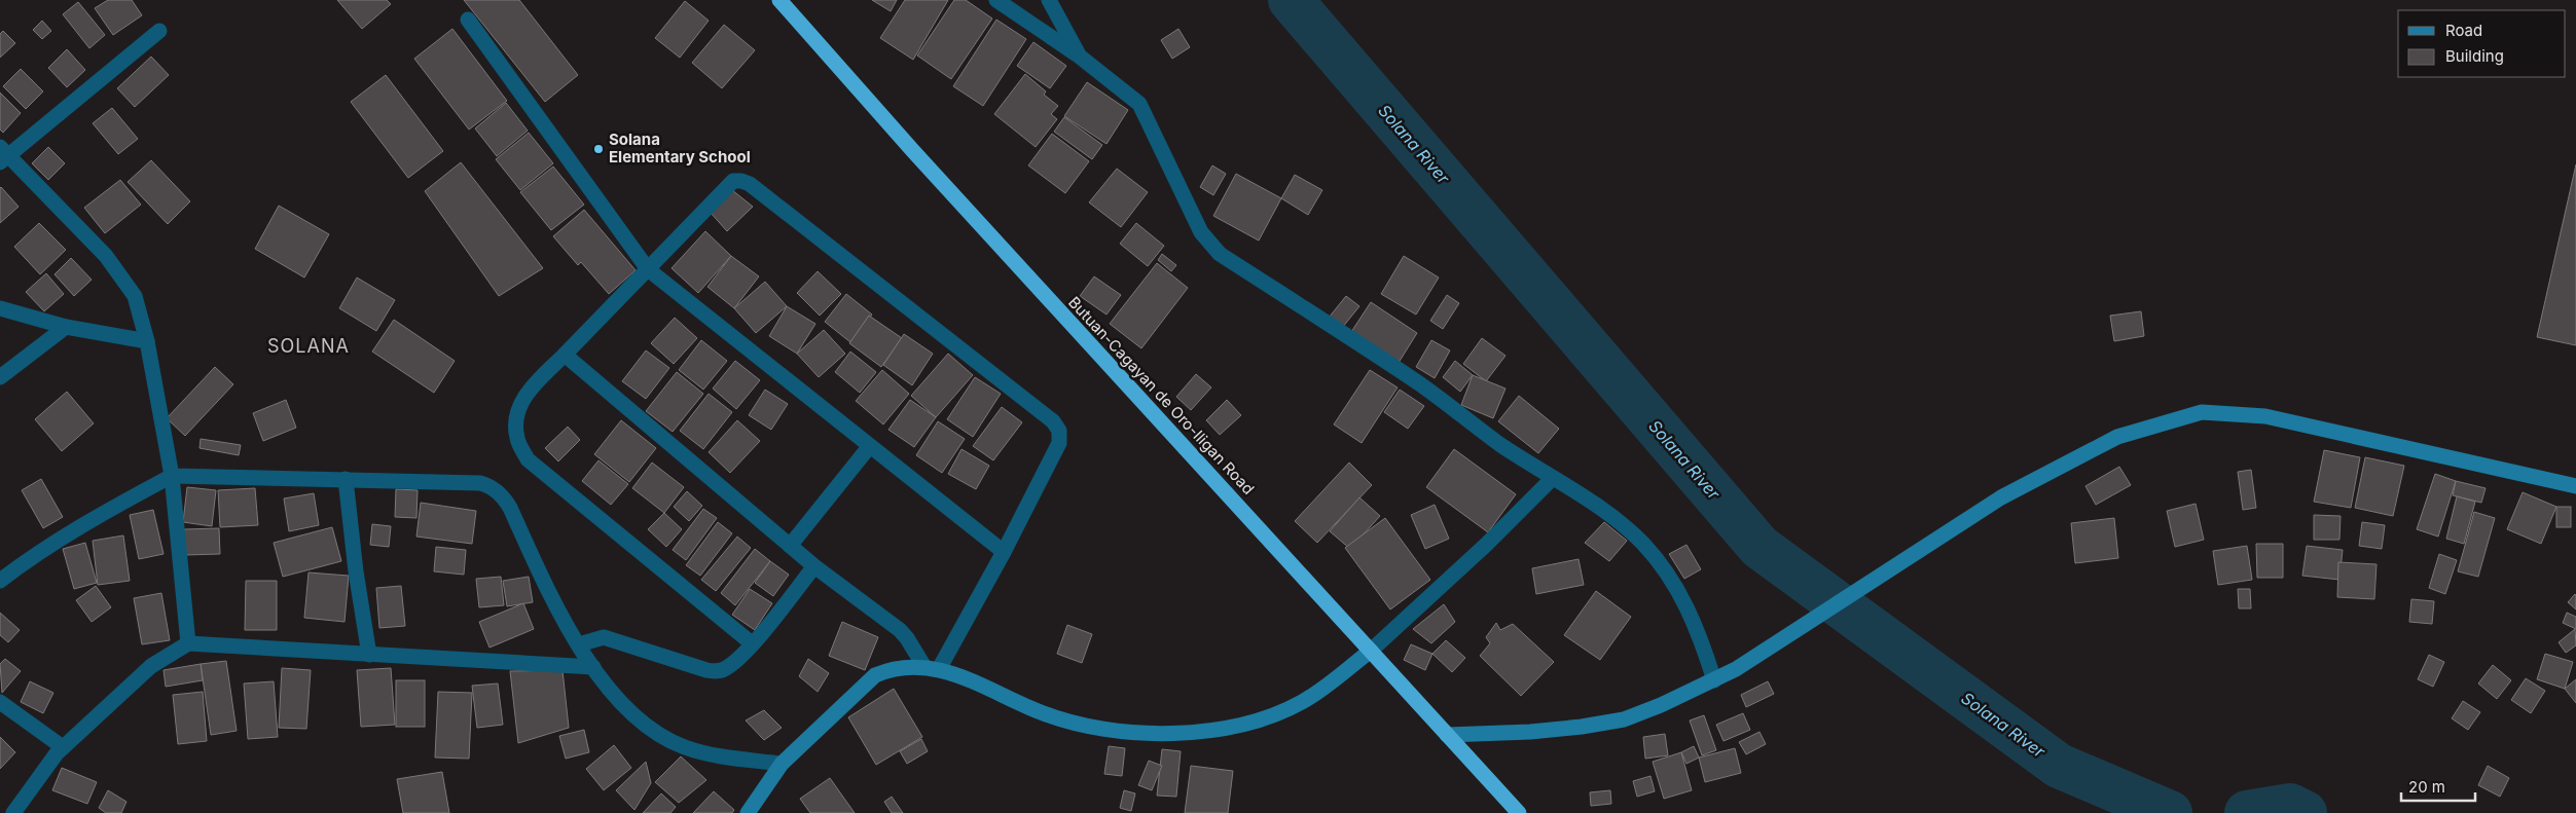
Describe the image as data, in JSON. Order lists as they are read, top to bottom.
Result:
{
  "streets": {
    "highway": ["Butuan-Cagayan de Oro-Iligan Road"]
  },
  "districts": ["SOLANA"],
  "water": ["Solana River"],
  "places": ["Solana Elementary School"],
  "legend": ["Road", "Building"],
  "scale_bar": "20 m"
}
